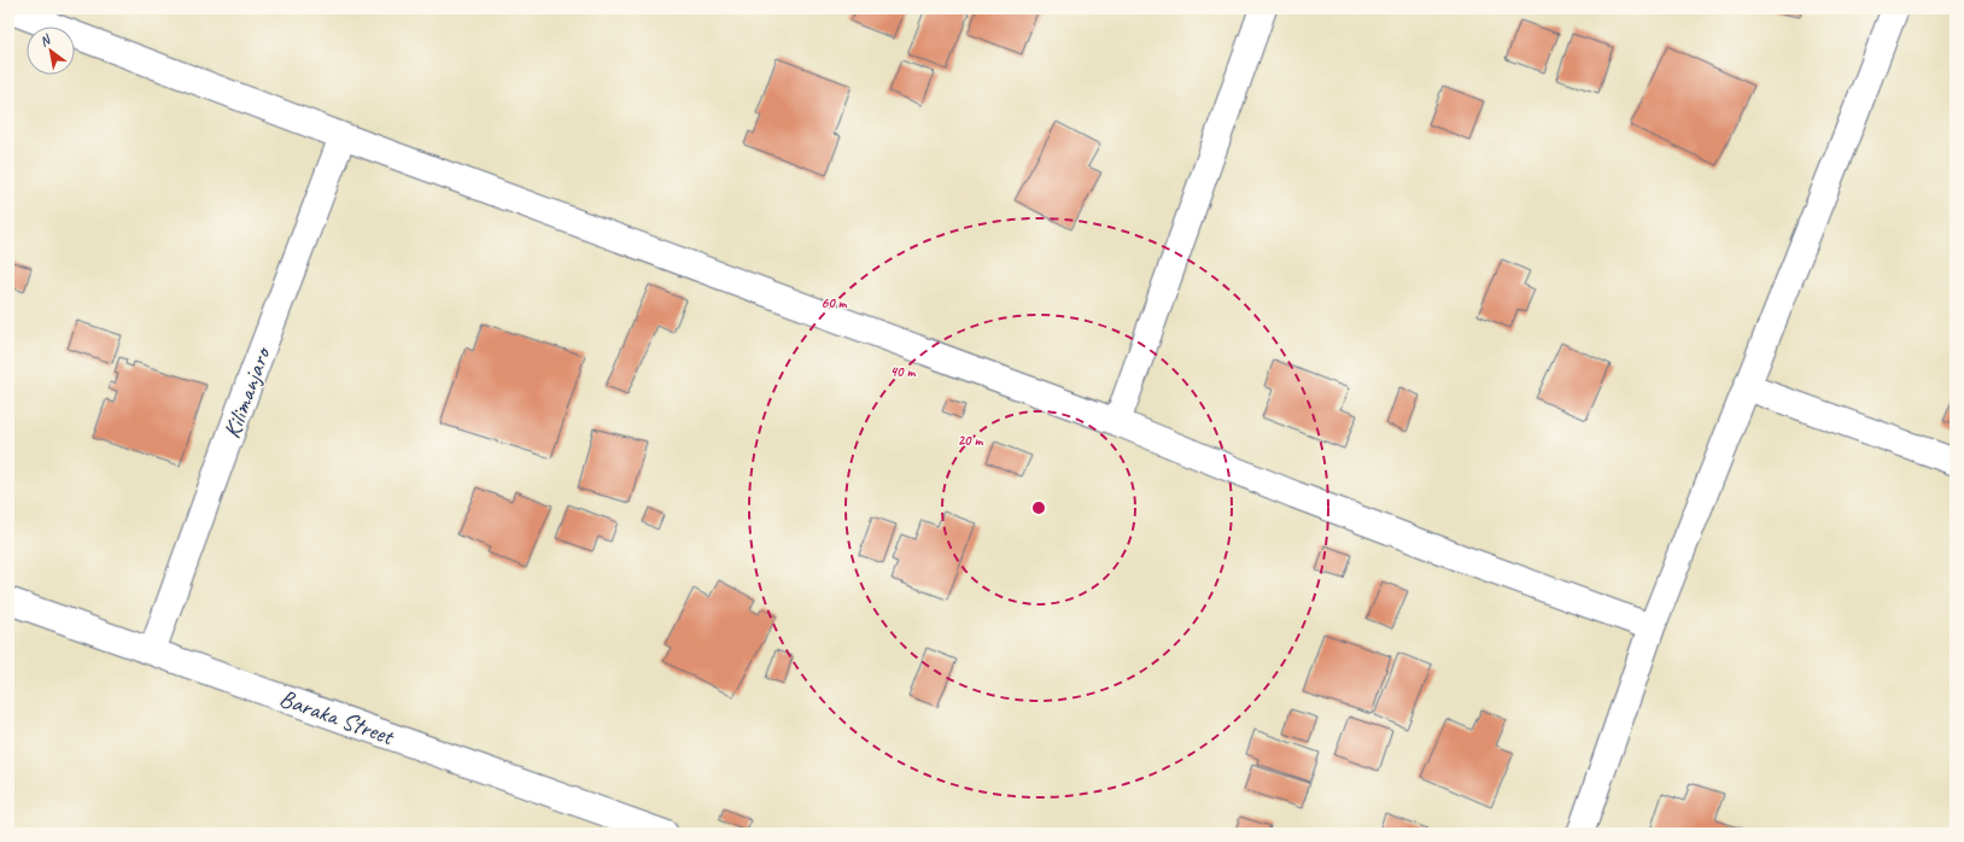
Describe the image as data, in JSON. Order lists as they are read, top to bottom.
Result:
{
  "streets": {
    "street": ["Kilimanjaro", "Baraka Street"]
  },
  "crossings": [
    ["Kilimanjaro", "Baraka Street"]
  ],
  "north": "top left",
  "rings": ["60 m", "40 m", "20 m"]
}
